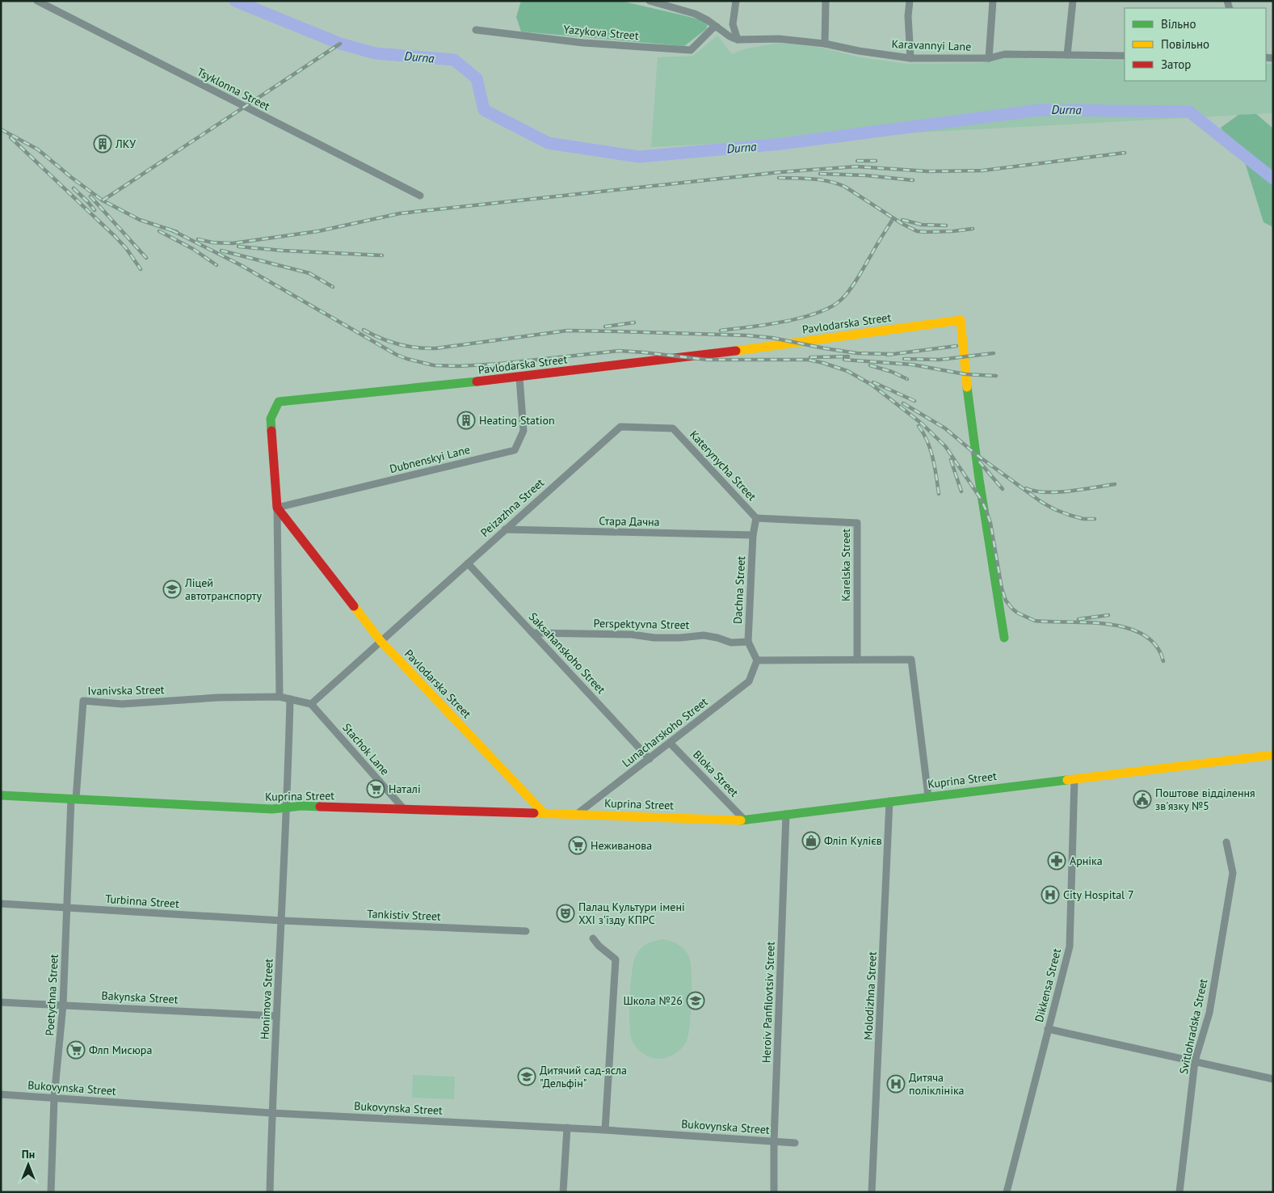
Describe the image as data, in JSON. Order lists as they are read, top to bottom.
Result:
{
  "streets": {
    "street": [
      "Yazykova Street",
      "Karavannyi Lane",
      "Tsyklonna Street",
      "Pavlodarska Street",
      "Dubnenskyi Lane",
      "Katerynycha Street",
      "Peizazhna Street",
      "Стара Дачна",
      "Karelska Street",
      "Dachna Street",
      "Perspektyvna Street",
      "Saksahanskoho Street",
      "Ivanivska Street",
      "Lunacharskoho Street",
      "Stachok Lane",
      "Bloka Street",
      "Kuprina Street",
      "Turbinna Street",
      "Tankistiv Street",
      "Dikkensa Street",
      "Poetychna Street",
      "Molodizhna Street",
      "Bakynska Street",
      "Honimova Street",
      "Heroiv Panfilovtsiv Street",
      "Svitlohradska Street",
      "Bukovynska Street"
    ]
  },
  "crossings": [
    ["Pavlodarska Street", "Dubnenskyi Lane"],
    ["Pavlodarska Street", "Peizazhna Street"],
    ["Pavlodarska Street", "Kuprina Street"],
    ["Katerynycha Street", "Peizazhna Street"],
    ["Katerynycha Street", "Karelska Street"],
    ["Katerynycha Street", "Dachna Street"],
    ["Peizazhna Street", "Стара Дачна"],
    ["Peizazhna Street", "Saksahanskoho Street"],
    ["Стара Дачна", "Dachna Street"],
    ["Karelska Street", "Dachna Street"],
    ["Dachna Street", "Perspektyvna Street"],
    ["Dachna Street", "Lunacharskoho Street"],
    ["Perspektyvna Street", "Saksahanskoho Street"],
    ["Saksahanskoho Street", "Lunacharskoho Street"],
    ["Ivanivska Street", "Stachok Lane"],
    ["Ivanivska Street", "Kuprina Street"],
    ["Ivanivska Street", "Poetychna Street"],
    ["Lunacharskoho Street", "Bloka Street"],
    ["Lunacharskoho Street", "Kuprina Street"],
    ["Stachok Lane", "Kuprina Street"],
    ["Bloka Street", "Kuprina Street"],
    ["Kuprina Street", "Dikkensa Street"],
    ["Kuprina Street", "Poetychna Street"],
    ["Kuprina Street", "Molodizhna Street"],
    ["Kuprina Street", "Honimova Street"],
    ["Kuprina Street", "Heroiv Panfilovtsiv Street"],
    ["Turbinna Street", "Tankistiv Street"],
    ["Turbinna Street", "Poetychna Street"],
    ["Turbinna Street", "Honimova Street"],
    ["Tankistiv Street", "Honimova Street"],
    ["Poetychna Street", "Bakynska Street"],
    ["Poetychna Street", "Bukovynska Street"],
    ["Bakynska Street", "Honimova Street"],
    ["Honimova Street", "Bukovynska Street"],
    ["Heroiv Panfilovtsiv Street", "Bukovynska Street"]
  ],
  "water": ["Durna"],
  "places": {
    "building": ["ЛКУ", "Heating Station"],
    "school or university": ["Ліцей автотранспорту", "Школа №26", "Дитячий сад-ясла \"Дельфін\""],
    "supermarket": ["Наталі", "Неживанова", "Флп Мисюра"],
    "public building": ["Поштове відділення зв'язку №5"],
    "shop": ["Фліп Кулієв"],
    "pharmacy": ["Арніка"],
    "hospital": ["City Hospital 7", "Дитяча поліклініка"],
    "theatre": ["Палац Культури імені XXI з'їзду КПРС"]
  },
  "legend": ["Вільно", "Повільно", "Затор"],
  "north": "top"
}
